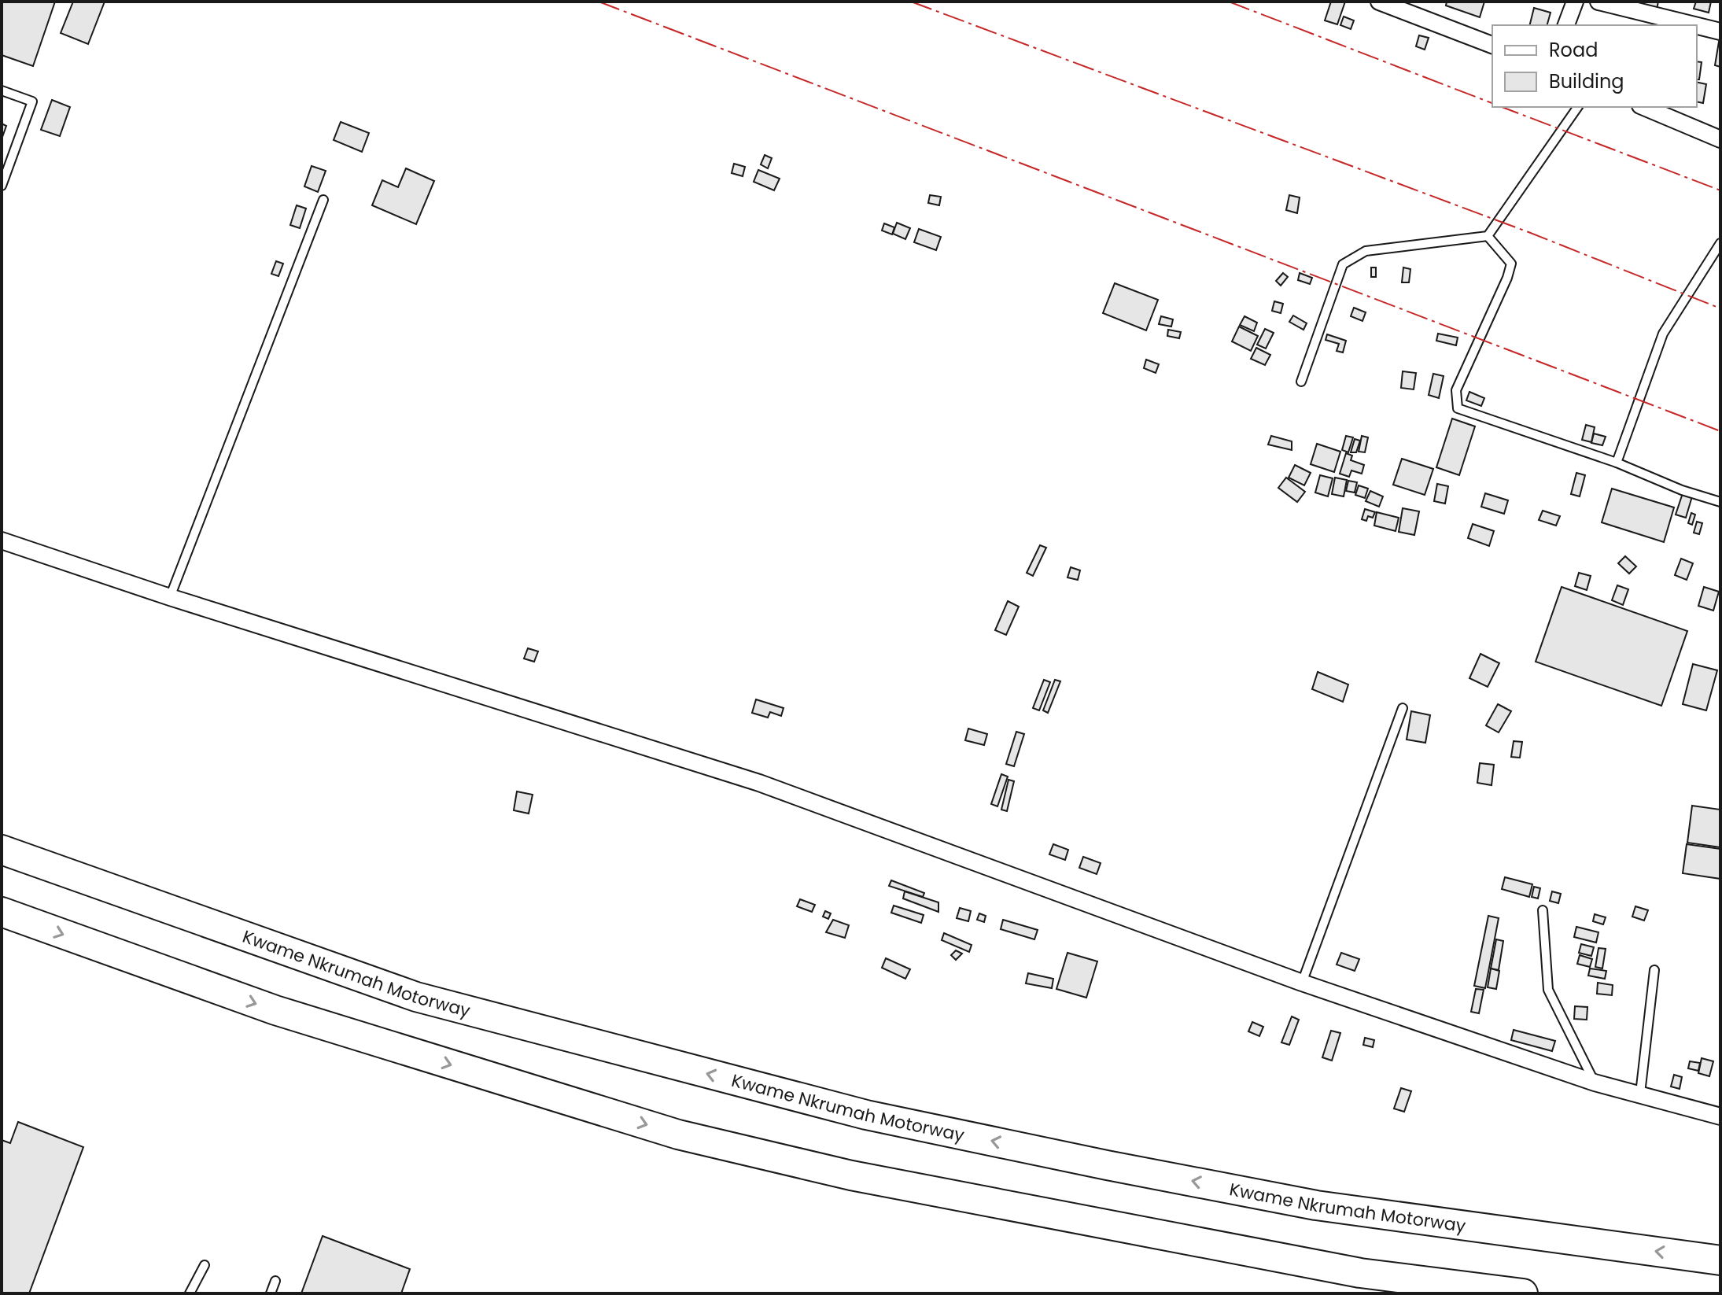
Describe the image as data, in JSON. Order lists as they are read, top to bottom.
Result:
{
  "streets": {
    "highway": ["Kwame Nkrumah Motorway"]
  },
  "legend": ["Road", "Building"]
}
